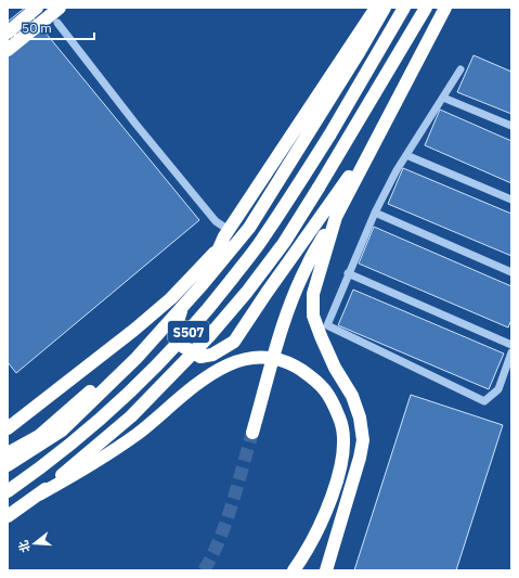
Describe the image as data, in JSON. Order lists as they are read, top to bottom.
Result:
{
  "streets": {
    "highway": ["S507"]
  },
  "scale_bar": "50 m",
  "north": "left"
}
